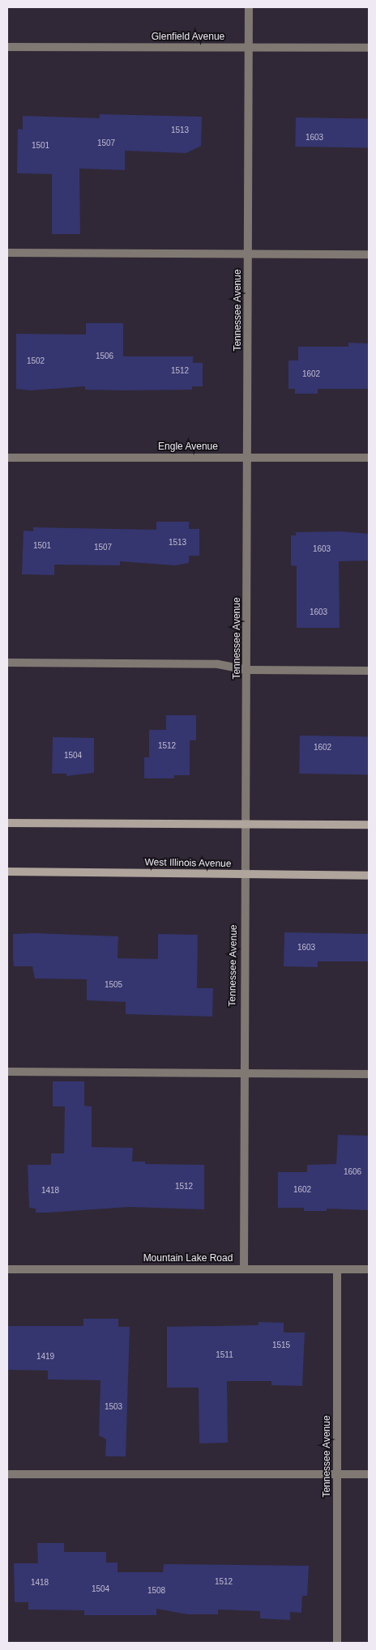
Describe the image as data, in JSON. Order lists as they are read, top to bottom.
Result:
{
  "streets": {
    "main road": ["West Illinois Avenue"],
    "street": [
      "Glenfield Avenue",
      "Tennessee Avenue",
      "Engle Avenue",
      "Mountain Lake Road"
    ]
  },
  "crossings": [
    ["Glenfield Avenue", "Tennessee Avenue"],
    ["Tennessee Avenue", "Engle Avenue"],
    ["Tennessee Avenue", "West Illinois Avenue"],
    ["Tennessee Avenue", "Mountain Lake Road"]
  ],
  "house_numbers": [
    "1513",
    "1603",
    "1507",
    "1501",
    "1506",
    "1502",
    "1512",
    "1602",
    "1513",
    "1501",
    "1507",
    "1603",
    "1603",
    "1512",
    "1602",
    "1504",
    "1603",
    "1505",
    "1606",
    "1512",
    "1602",
    "1418",
    "1515",
    "1511",
    "1419",
    "1503",
    "1512",
    "1418",
    "1504",
    "1508"
  ]
}
